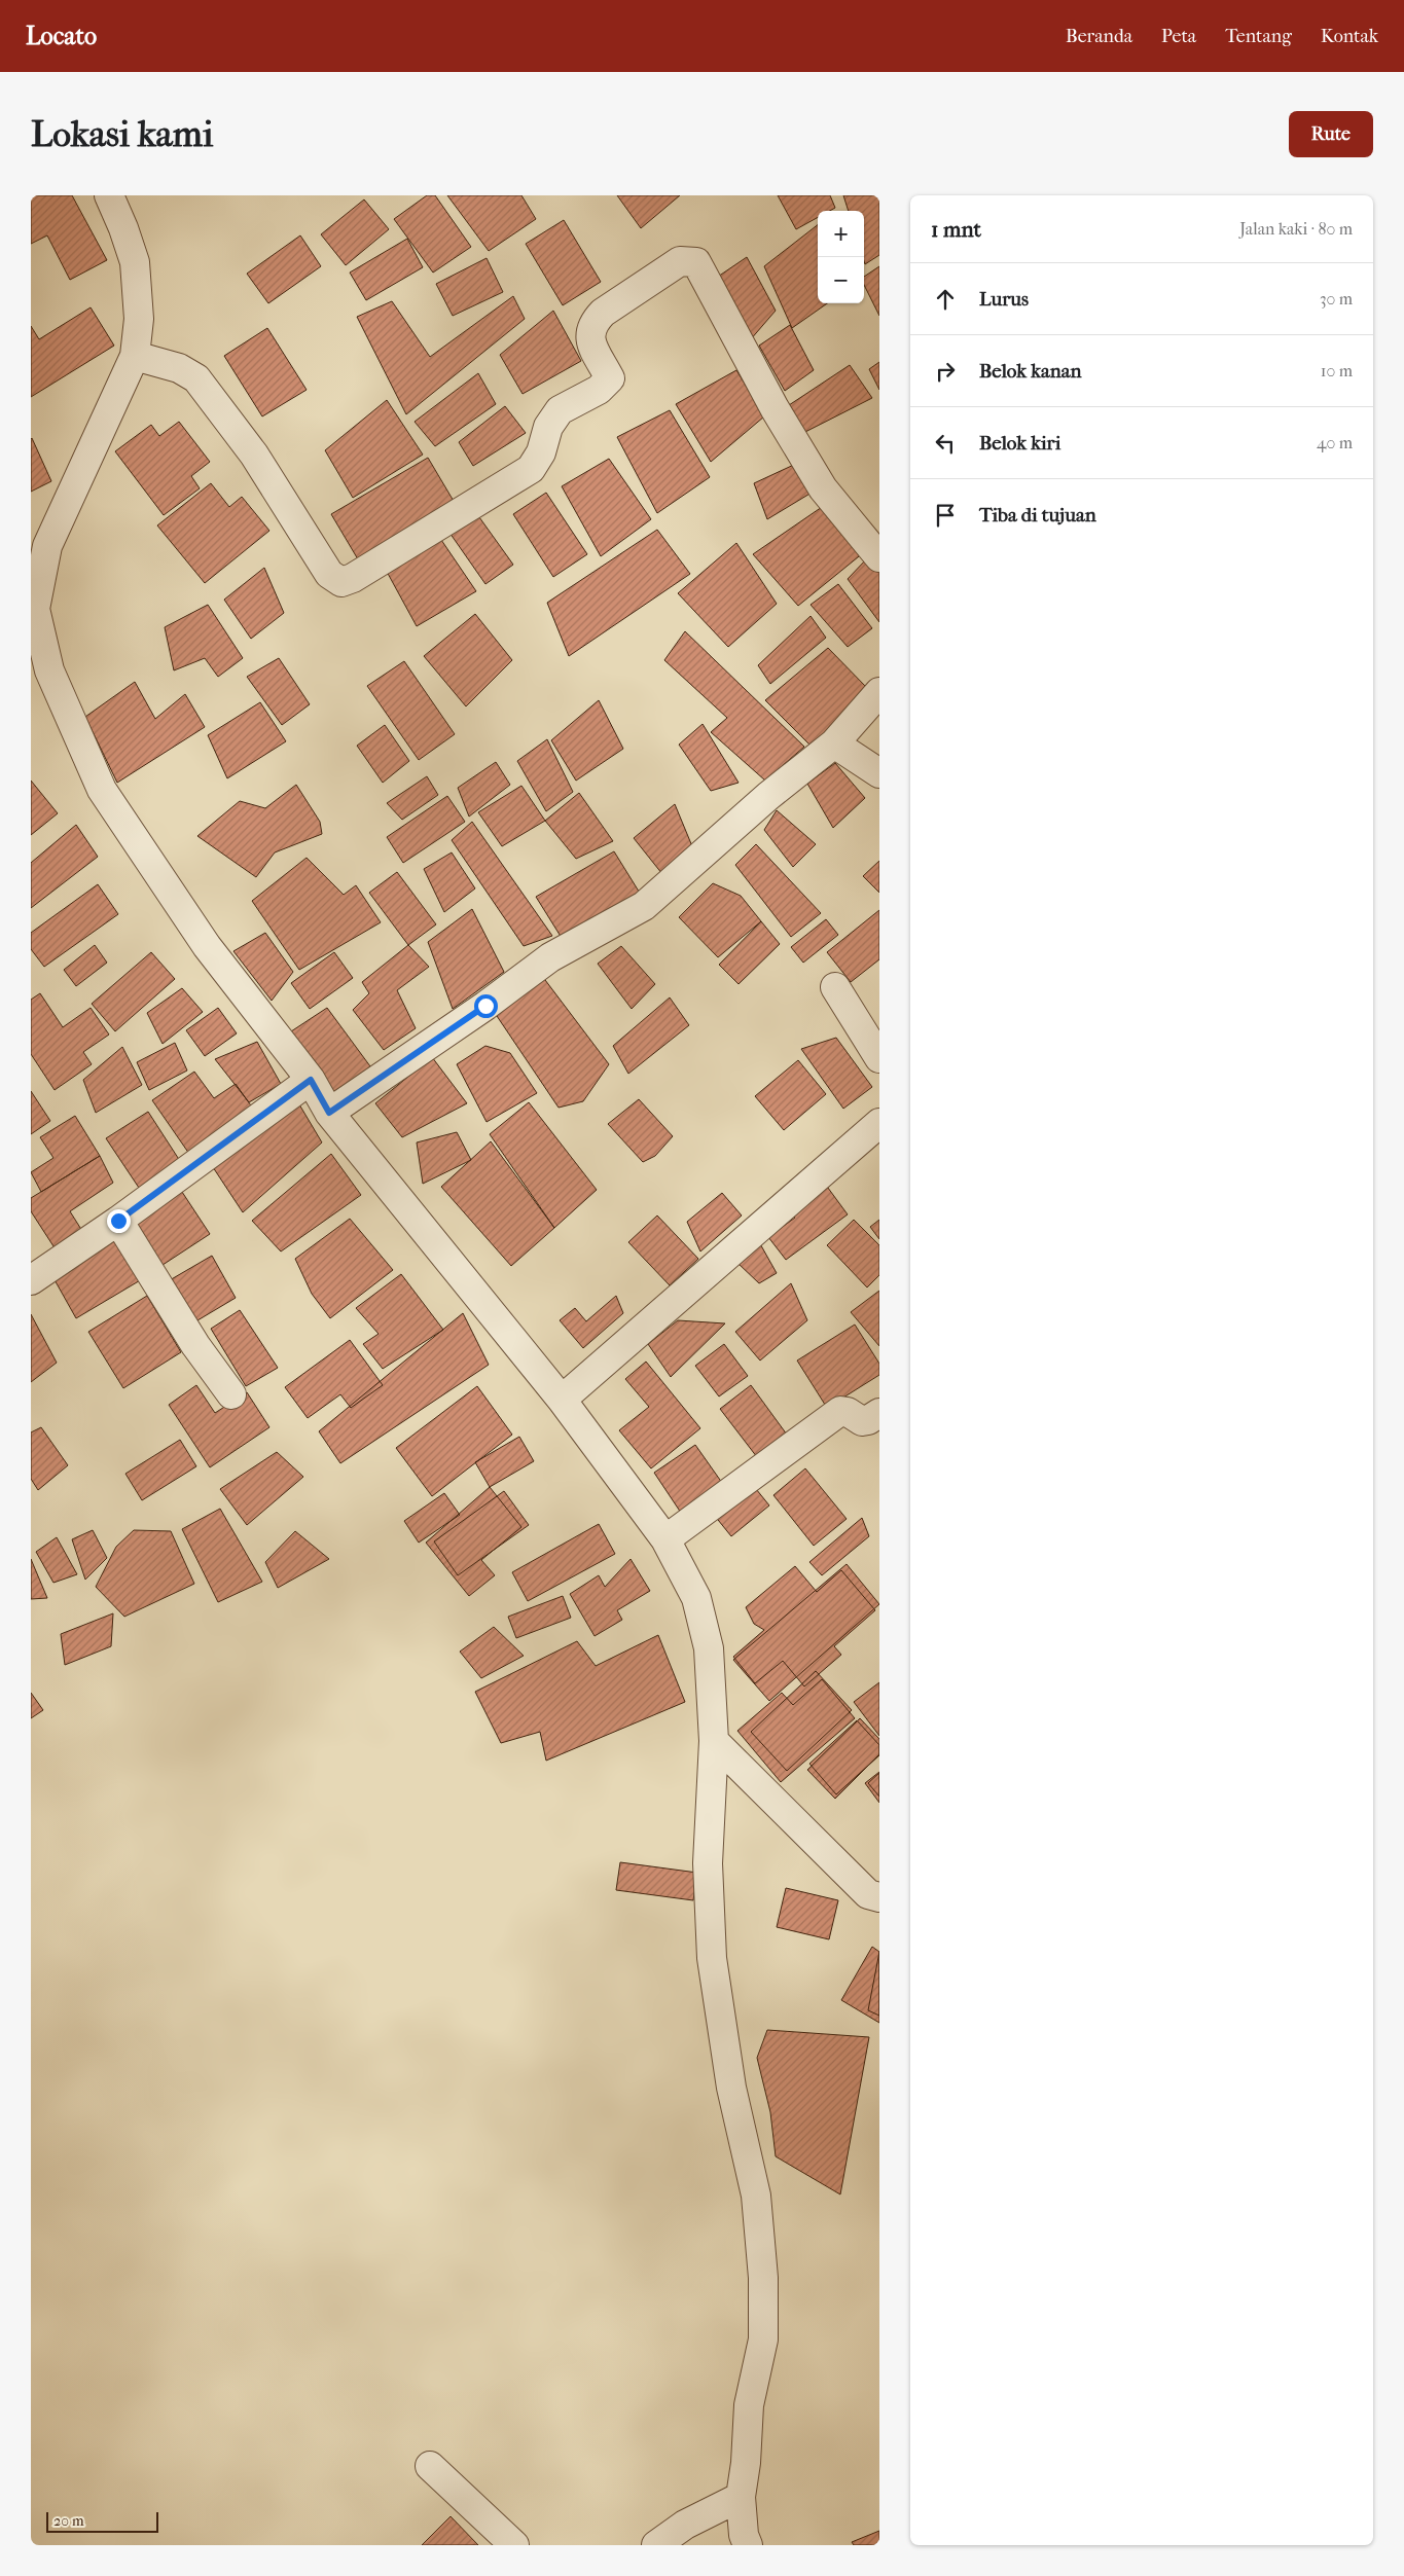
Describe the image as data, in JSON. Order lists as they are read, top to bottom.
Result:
{
  "scale_bar": "20 m",
  "page": {
    "header": "Locato",
    "nav": [
      "Beranda",
      "Peta",
      "Tentang",
      "Kontak"
    ],
    "buttons": "Rute",
    "title": "Lokasi kami",
    "heading": ["1 mnt", "Jalan kaki · 80 m"],
    "map_buttons": ["+", "−"],
    "list": [
      ["Lurus", "30 m"],
      ["Belok kanan", "10 m"],
      ["Belok kiri", "40 m"],
      "Tiba di tujuan"
    ],
    "scale": "20 m"
  }
}
